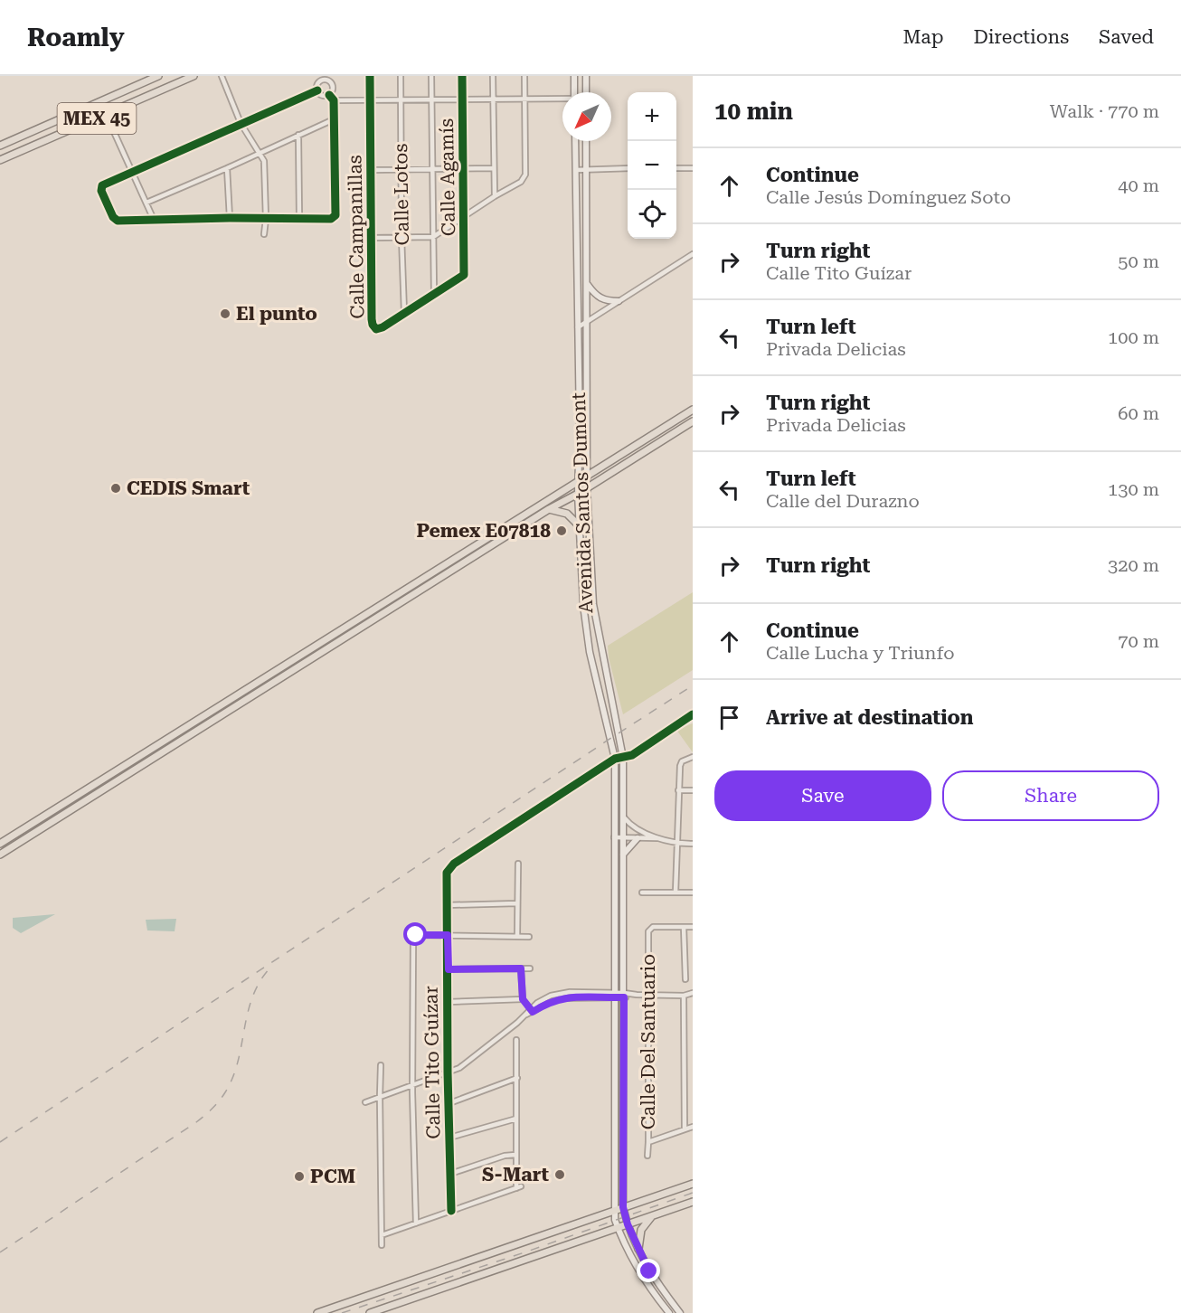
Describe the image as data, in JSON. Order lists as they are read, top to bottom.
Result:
{
  "streets": {
    "main road": ["MEX 45", "Avenida Santos Dumont"],
    "street": [
      "Calle Agamís",
      "Calle Lotos",
      "Calle Campanillas",
      "Calle Del Santuario",
      "Calle Tito Guízar"
    ]
  },
  "crossings": [
    ["Calle Agamís", "Calle Campanillas"],
    ["Calle Lotos", "Calle Campanillas"],
    ["Avenida Santos Dumont", "Calle Tito Guízar"]
  ],
  "places": [
    "El punto",
    "CEDIS Smart",
    "Pemex E07818",
    "S-Mart",
    "PCM"
  ],
  "north": "bottom left",
  "page": {
    "header": "Roamly",
    "nav": ["Map", "Directions", "Saved"],
    "heading": ["10 min", "Walk · 770 m"],
    "map_buttons": ["+", "−"],
    "list": [
      ["Continue", "Calle Jesús Domínguez Soto", "40 m"],
      ["Turn right", "Calle Tito Guízar", "50 m"],
      ["Turn left", "Privada Delicias", "100 m"],
      ["Turn right", "Privada Delicias", "60 m"],
      ["Turn left", "Calle del Durazno", "130 m"],
      ["Turn right", "320 m"],
      ["Continue", "Calle Lucha y Triunfo", "70 m"],
      "Arrive at destination"
    ],
    "buttons": ["Save", "Share"]
  }
}
